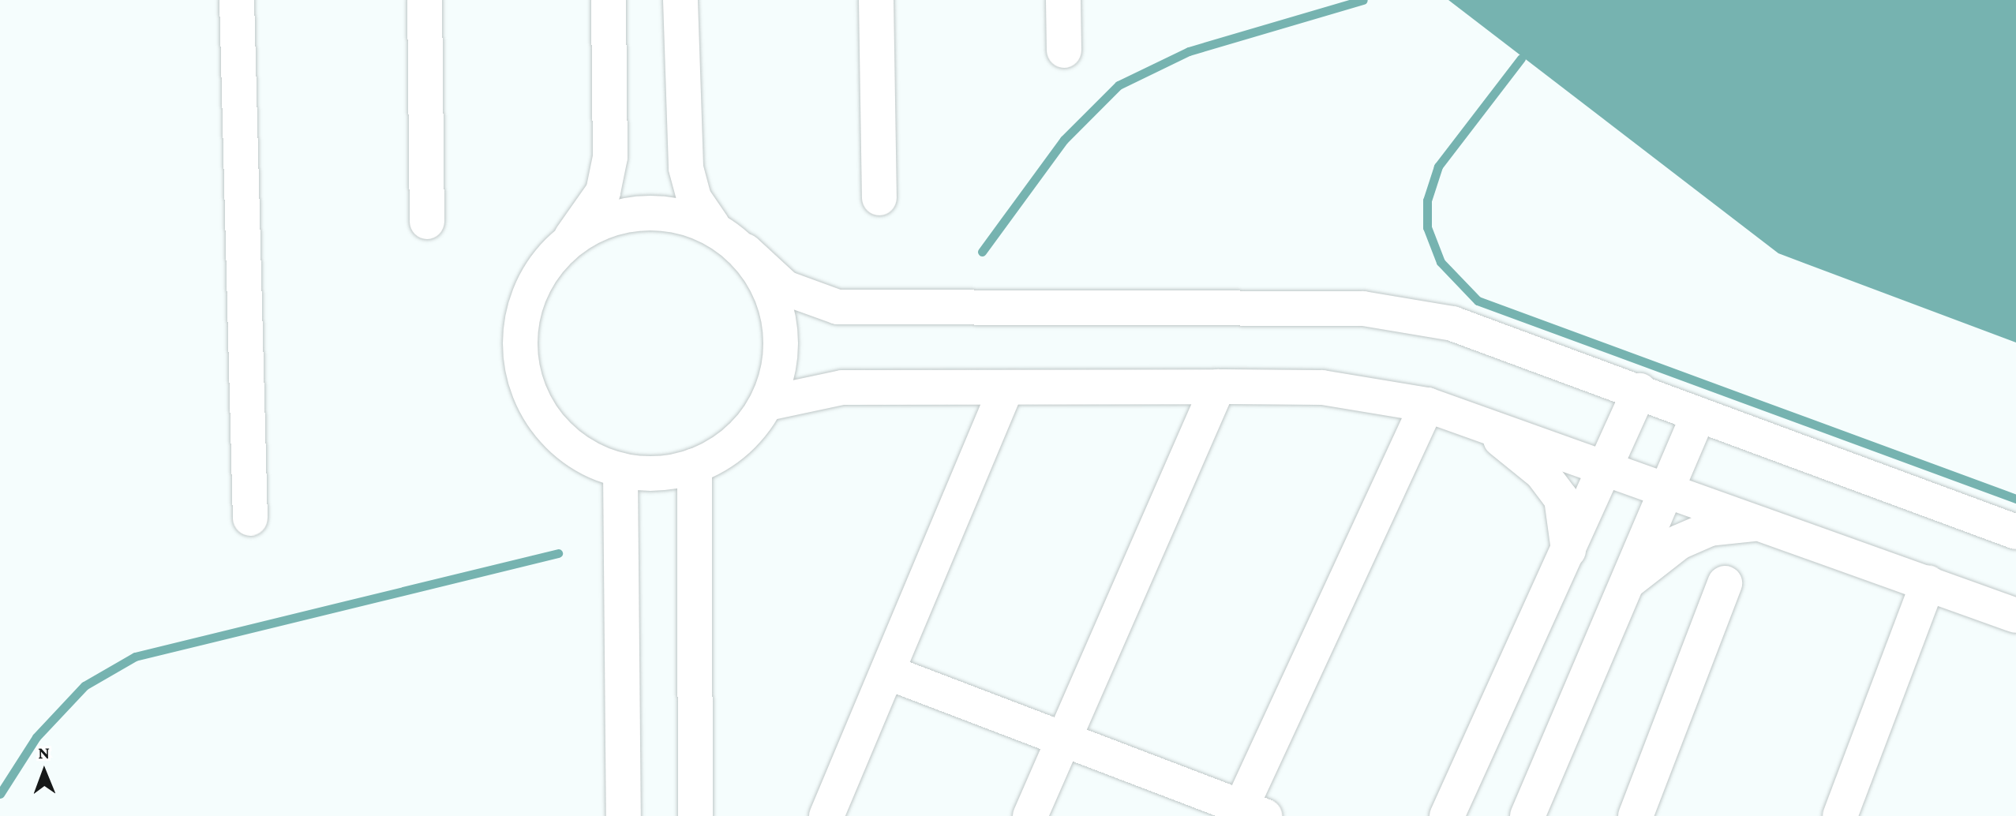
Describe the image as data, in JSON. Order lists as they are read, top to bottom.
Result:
{
  "north": "top"
}
